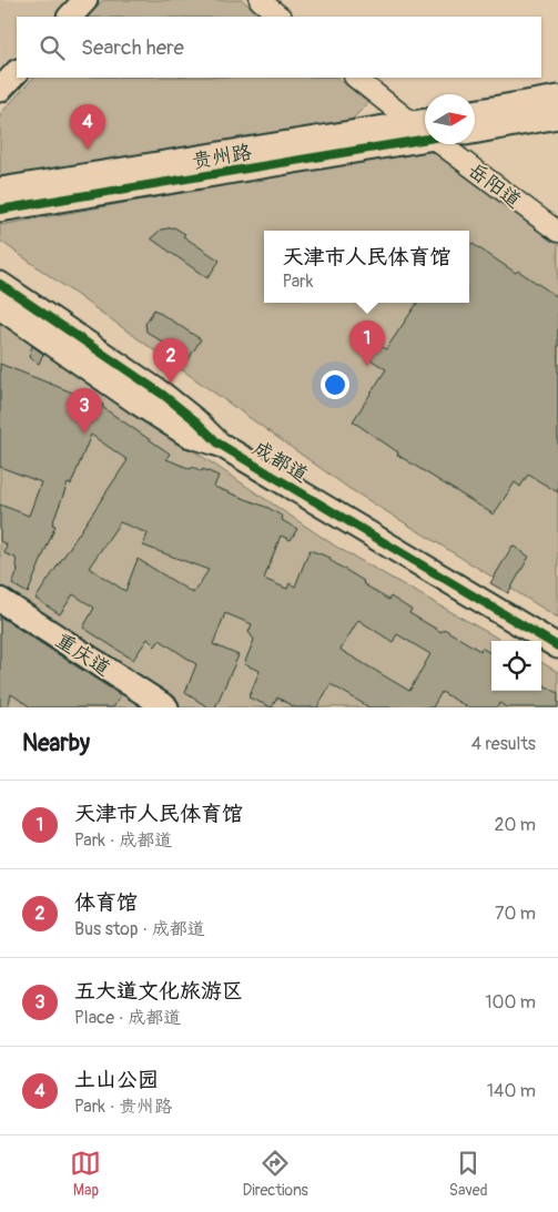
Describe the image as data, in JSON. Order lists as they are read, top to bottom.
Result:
{
  "streets": {
    "street": [
      "贵州路",
      "岳阳道",
      "成都道",
      "重庆道"
    ]
  },
  "north": "right",
  "page": {
    "search": "Search here",
    "pins": [
      "4",
      "1",
      "2",
      "3"
    ],
    "popup": ["天津市人民体育馆", "Park"],
    "heading": ["Nearby", "4 results"],
    "list": [
      {
        "mark": "1",
        "name": "天津市人民体育馆",
        "note": "Park · 成都道",
        "value": "20 m"
      },
      {
        "mark": "2",
        "name": "体育馆",
        "note": "Bus stop · 成都道",
        "value": "70 m"
      },
      {
        "mark": "3",
        "name": "五大道文化旅游区",
        "note": "Place · 成都道",
        "value": "100 m"
      },
      {
        "mark": "4",
        "name": "土山公园",
        "note": "Park · 贵州路",
        "value": "140 m"
      }
    ],
    "nav": ["Map", "Directions", "Saved"]
  }
}
